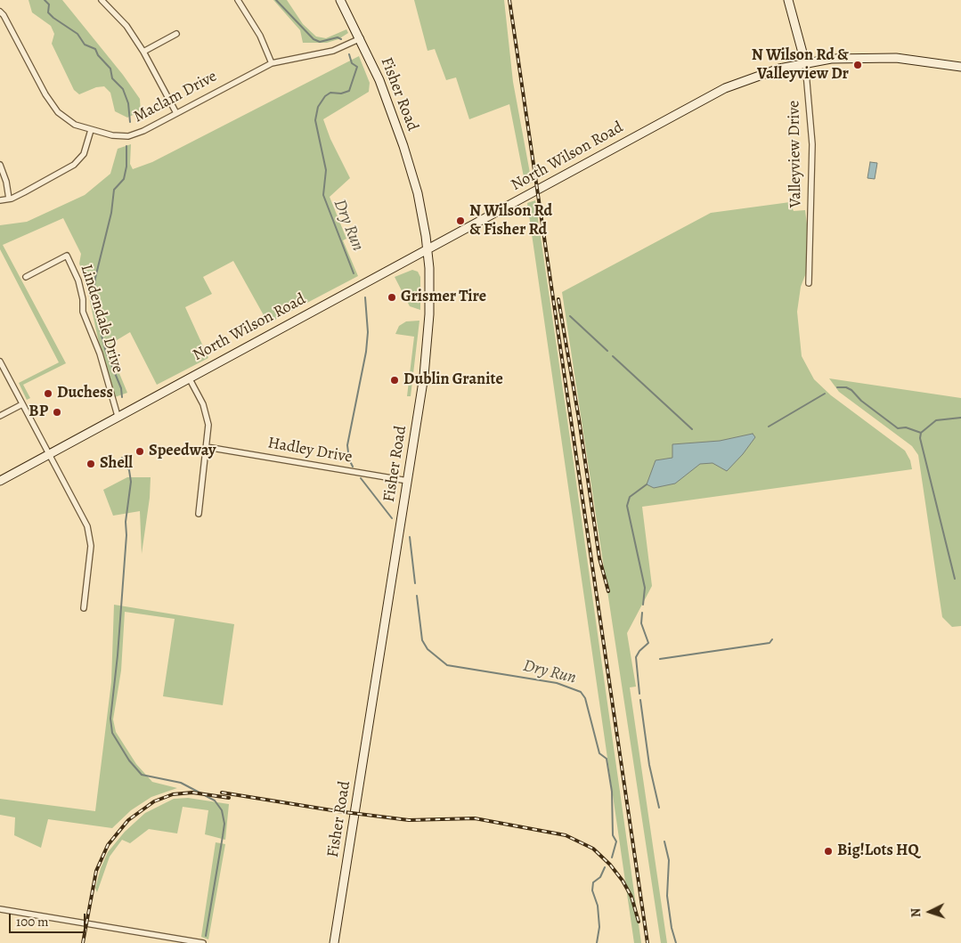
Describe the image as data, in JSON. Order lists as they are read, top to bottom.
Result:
{
  "streets": {
    "main road": ["Fisher Road", "Valleyview Drive", "North Wilson Road"],
    "street": ["Maclam Drive", "Lindendale Drive", "Hadley Drive"]
  },
  "crossings": [
    ["Fisher Road", "Maclam Drive"],
    ["Fisher Road", "North Wilson Road"],
    ["Fisher Road", "Hadley Drive"],
    ["Valleyview Drive", "North Wilson Road"],
    ["North Wilson Road", "Lindendale Drive"]
  ],
  "water": ["Dry Run"],
  "places": [
    "N Wilson Rd & Valleyview Dr",
    "N Wilson Rd & Fisher Rd",
    "Grismer Tire",
    "Dublin Granite",
    "Duchess",
    "BP",
    "Speedway",
    "Shell",
    "Big!Lots HQ"
  ],
  "scale_bar": "100 m",
  "north": "left"
}
